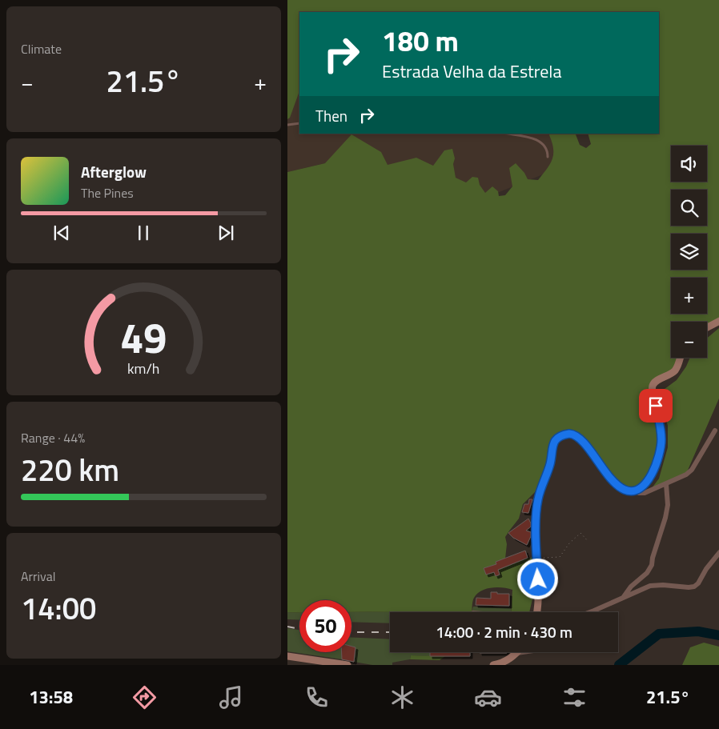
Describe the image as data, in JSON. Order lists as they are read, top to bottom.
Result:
{
  "page": {
    "tile": [
      "Climate",
      ["Range · 44%", "220 km"],
      ["Arrival", "14:00"]
    ],
    "turn": ["180 m", "Estrada Velha da Estrela"],
    "heat": ["−", "21.5°", "+"],
    "then": "Then",
    "map_buttons": ["+", "−"],
    "song": ["Afterglow", "The Pines"],
    "limit": "50",
    "trip": "14:00 · 2 min · 430 m",
    "tabs": ["13:58", "21.5°"],
    "gauge": ["49", "km/h"]
  }
}
